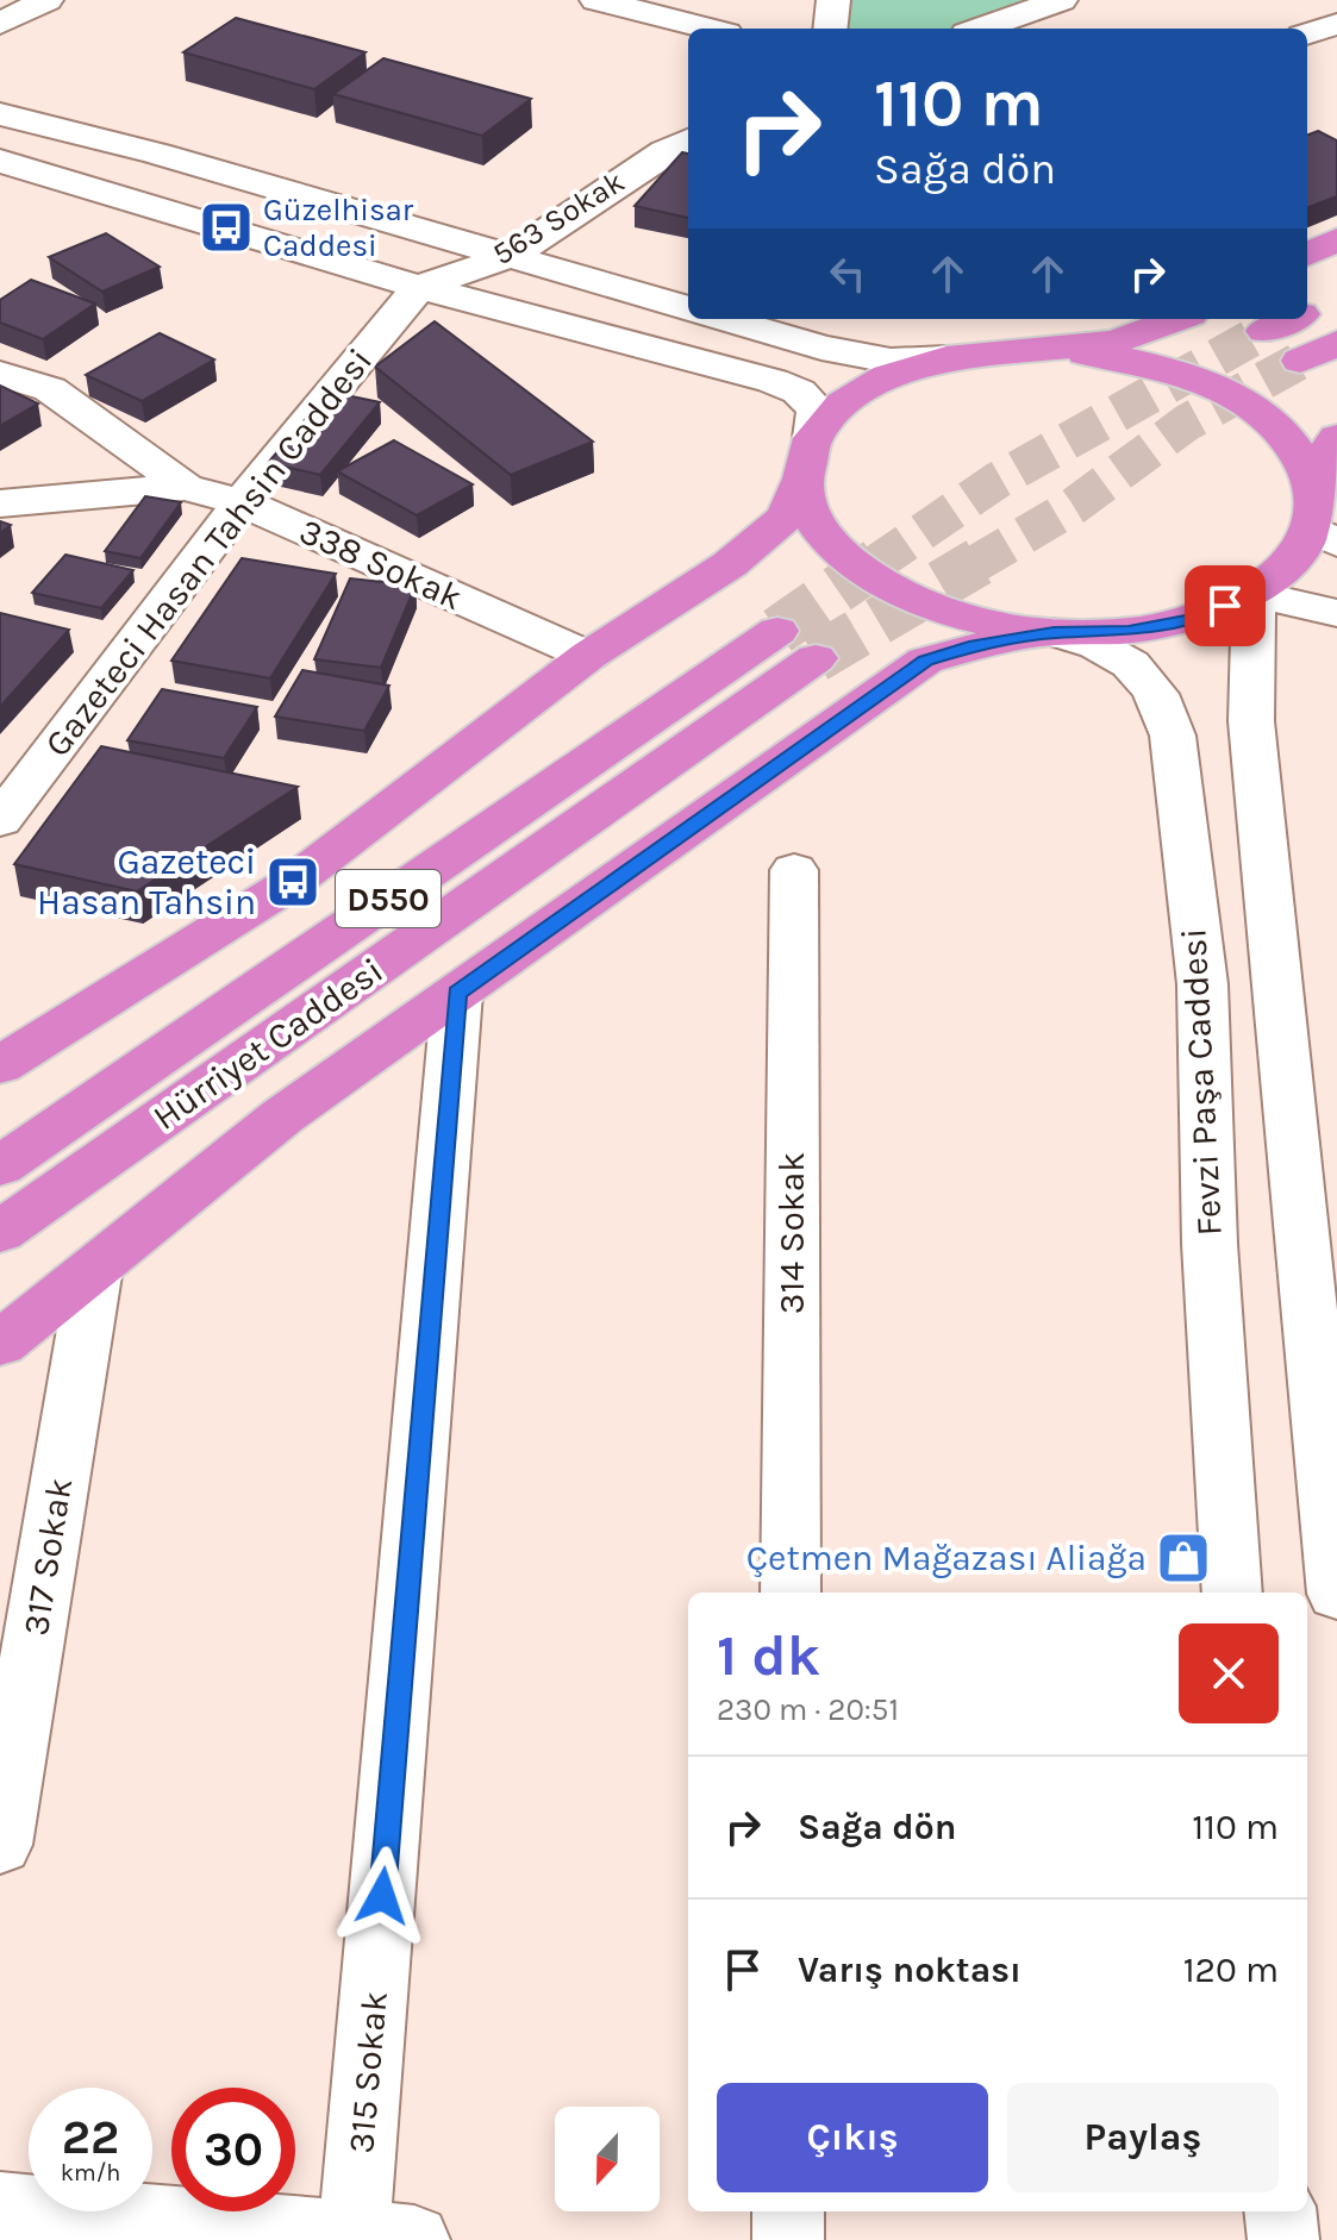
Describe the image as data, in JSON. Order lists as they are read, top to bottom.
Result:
{
  "streets": {
    "highway": ["D550", "Hürriyet Caddesi"],
    "street": [
      "563 Sokak",
      "Gazeteci Hasan Tahsin Caddesi",
      "338 Sokak",
      "Fevzi Paşa Caddesi",
      "314 Sokak",
      "317 Sokak",
      "315 Sokak"
    ]
  },
  "crossings": [
    ["563 Sokak", "Gazeteci Hasan Tahsin Caddesi"],
    ["Gazeteci Hasan Tahsin Caddesi", "338 Sokak"]
  ],
  "places": {
    "bus stop": ["Güzelhisar Caddesi", "Gazeteci Hasan Tahsin"],
    "shop": ["Çetmen Mağazası Aliağa"]
  },
  "north": "bottom",
  "page": {
    "turn": ["110 m", "Sağa dön"],
    "heading": ["1 dk", "230 m · 20:51"],
    "list": [
      {
        "name": "Sağa dön",
        "value": "110 m"
      },
      {
        "name": "Varış noktası",
        "value": "120 m"
      }
    ],
    "buttons": ["Çıkış", "Paylaş"],
    "speed": "22 km/h",
    "limit": "30"
  }
}
